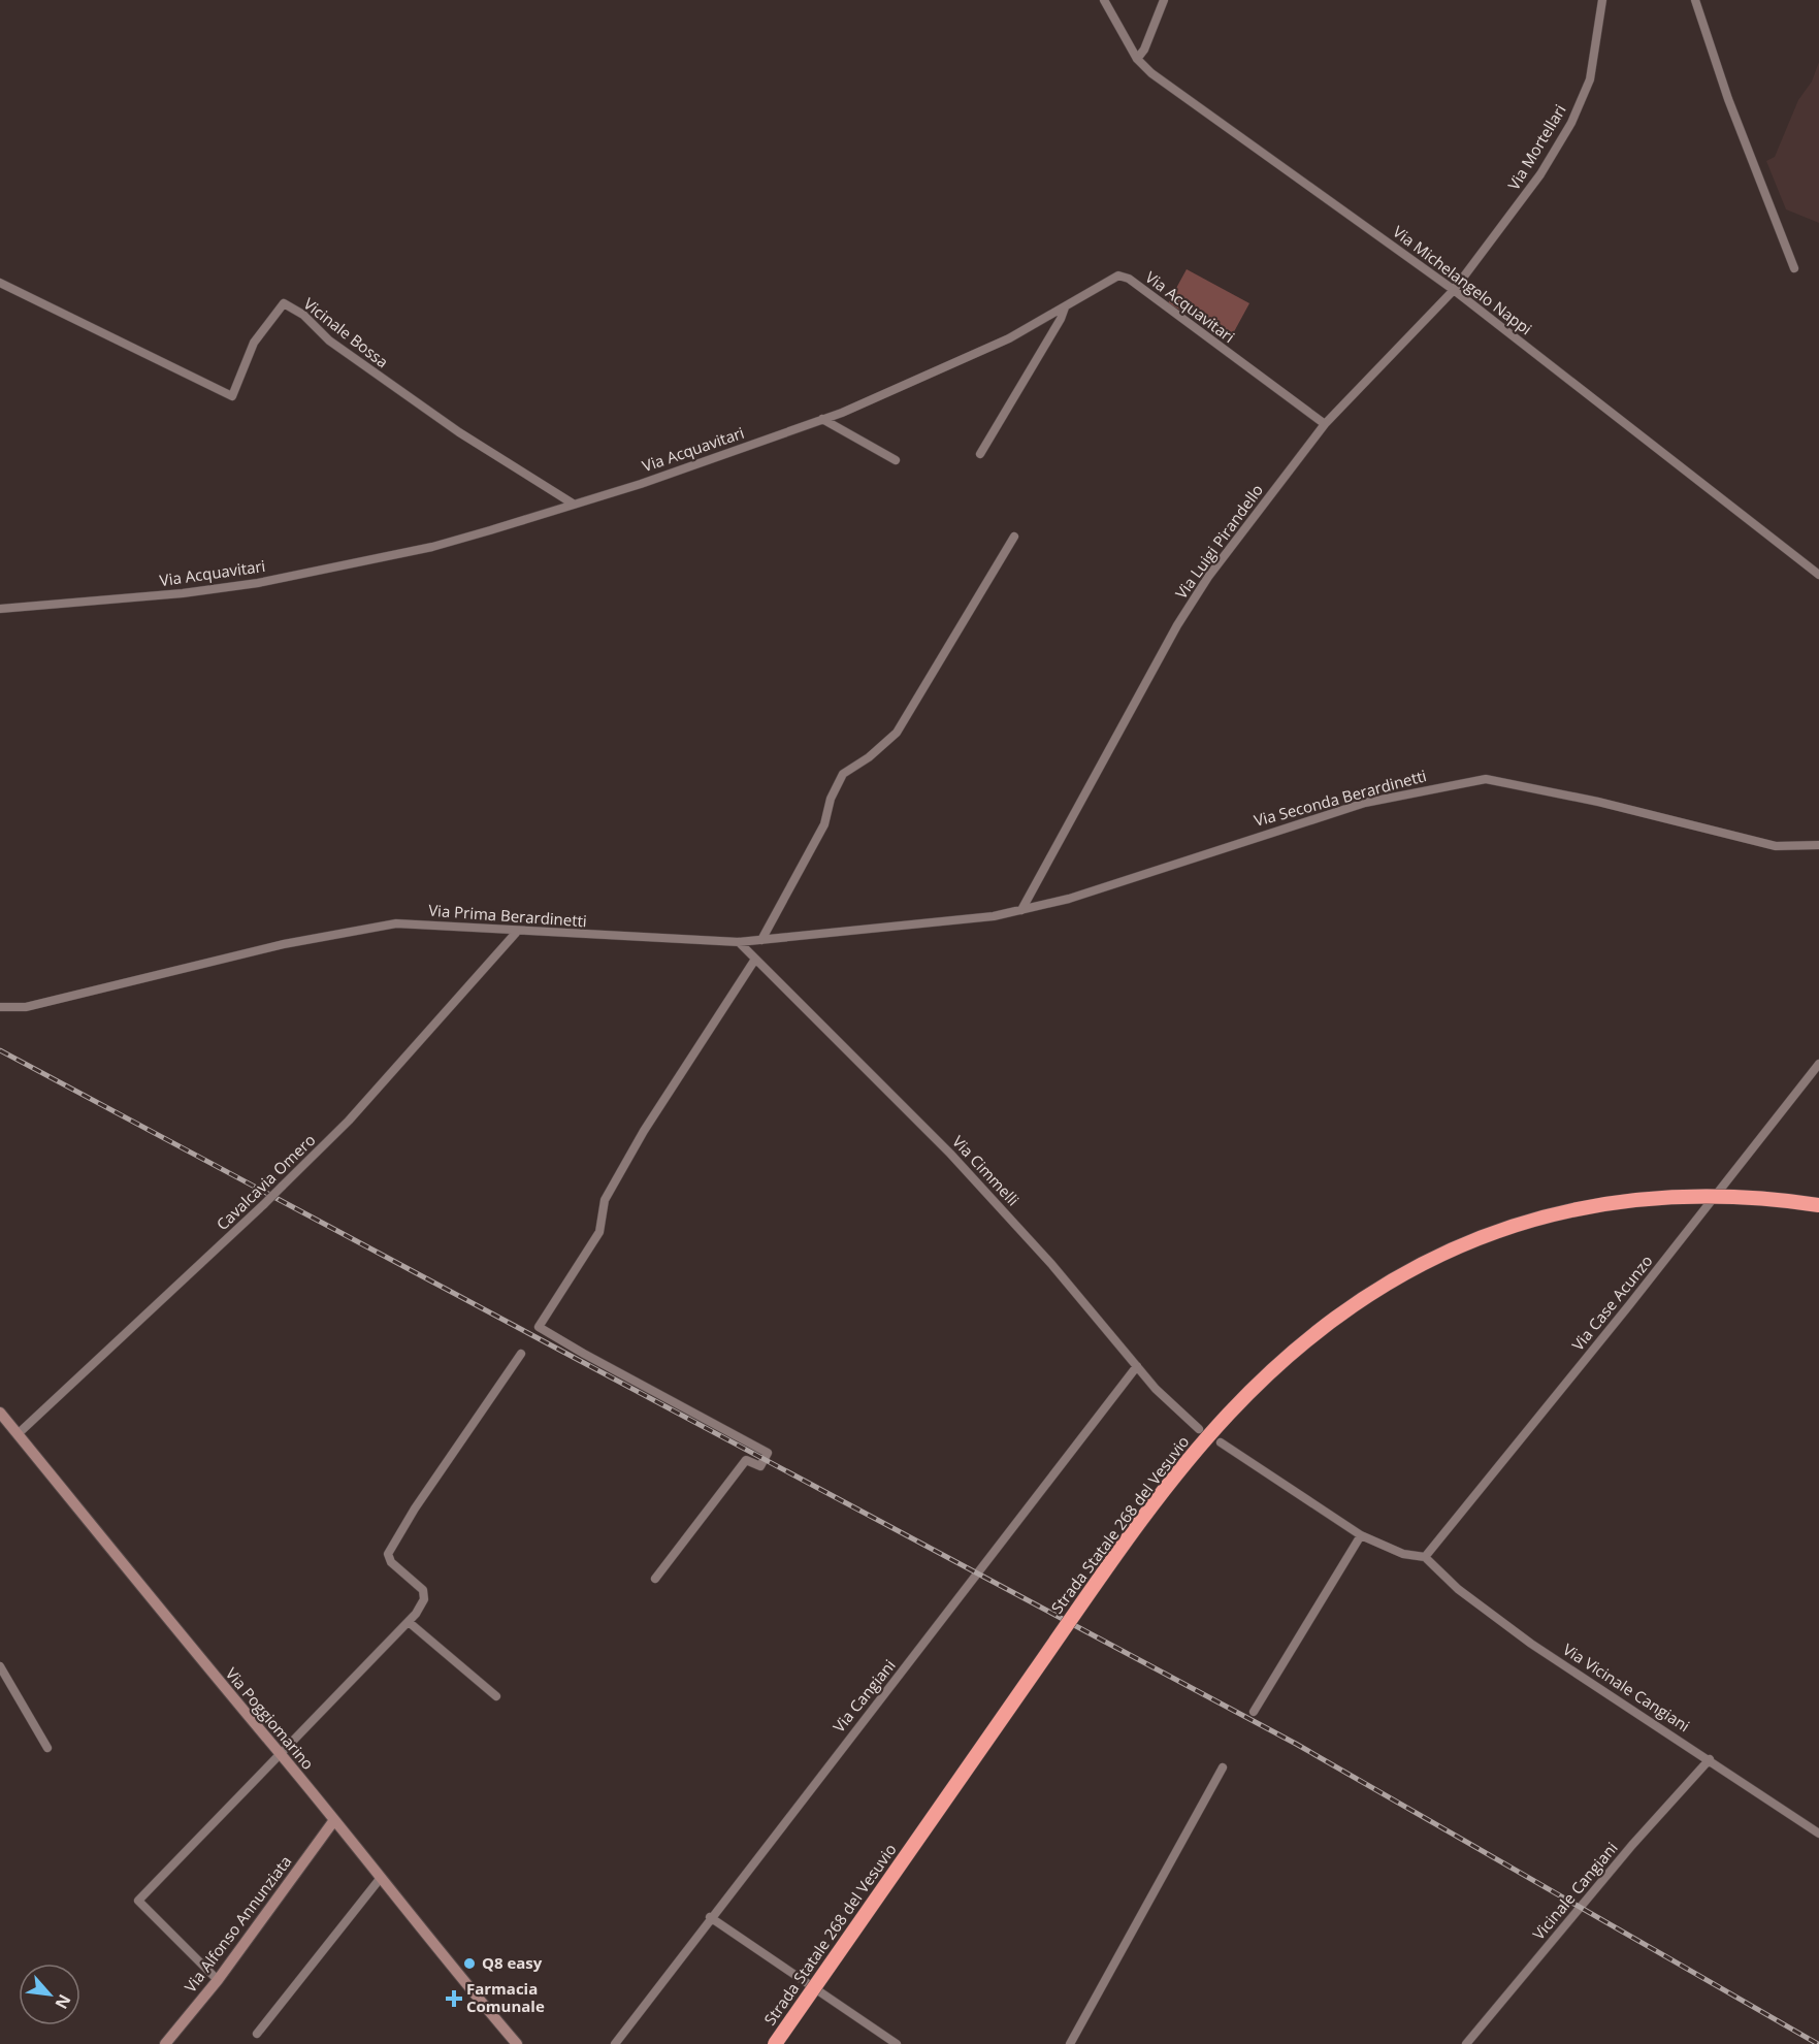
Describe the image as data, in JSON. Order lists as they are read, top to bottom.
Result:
{
  "streets": {
    "highway": ["Strada Statale 268 del Vesuvio"],
    "main road": ["Via Poggiomarino", "Via Alfonso Annunziata"],
    "street": [
      "Via Mortellari",
      "Via Michelangelo Nappi",
      "Via Acquavitari",
      "Vicinale Bossa",
      "Via Luigi Pirandello",
      "Via Seconda Berardinetti",
      "Via Prima Berardinetti",
      "Via Cimmelli",
      "Cavalcavia Omero",
      "Via Case Acunzo",
      "Via Vicinale Cangiani",
      "Via Cangiani",
      "Vicinale Cangiani"
    ]
  },
  "crossings": [
    ["Via Mortellari", "Via Michelangelo Nappi"],
    ["Via Mortellari", "Via Luigi Pirandello"],
    ["Via Michelangelo Nappi", "Via Luigi Pirandello"],
    ["Via Acquavitari", "Vicinale Bossa"],
    ["Via Acquavitari", "Via Luigi Pirandello"],
    ["Via Luigi Pirandello", "Via Seconda Berardinetti"],
    ["Via Luigi Pirandello", "Via Prima Berardinetti"],
    ["Via Seconda Berardinetti", "Via Prima Berardinetti"],
    ["Via Prima Berardinetti", "Via Cimmelli"],
    ["Via Prima Berardinetti", "Cavalcavia Omero"],
    ["Via Cimmelli", "Via Cangiani"],
    ["Cavalcavia Omero", "Via Poggiomarino"],
    ["Via Case Acunzo", "Via Vicinale Cangiani"],
    ["Via Vicinale Cangiani", "Vicinale Cangiani"],
    ["Via Poggiomarino", "Via Alfonso Annunziata"]
  ],
  "places": {
    "other": ["Q8 easy"],
    "health": ["Farmacia Comunale"]
  },
  "north": "bottom right"
}
